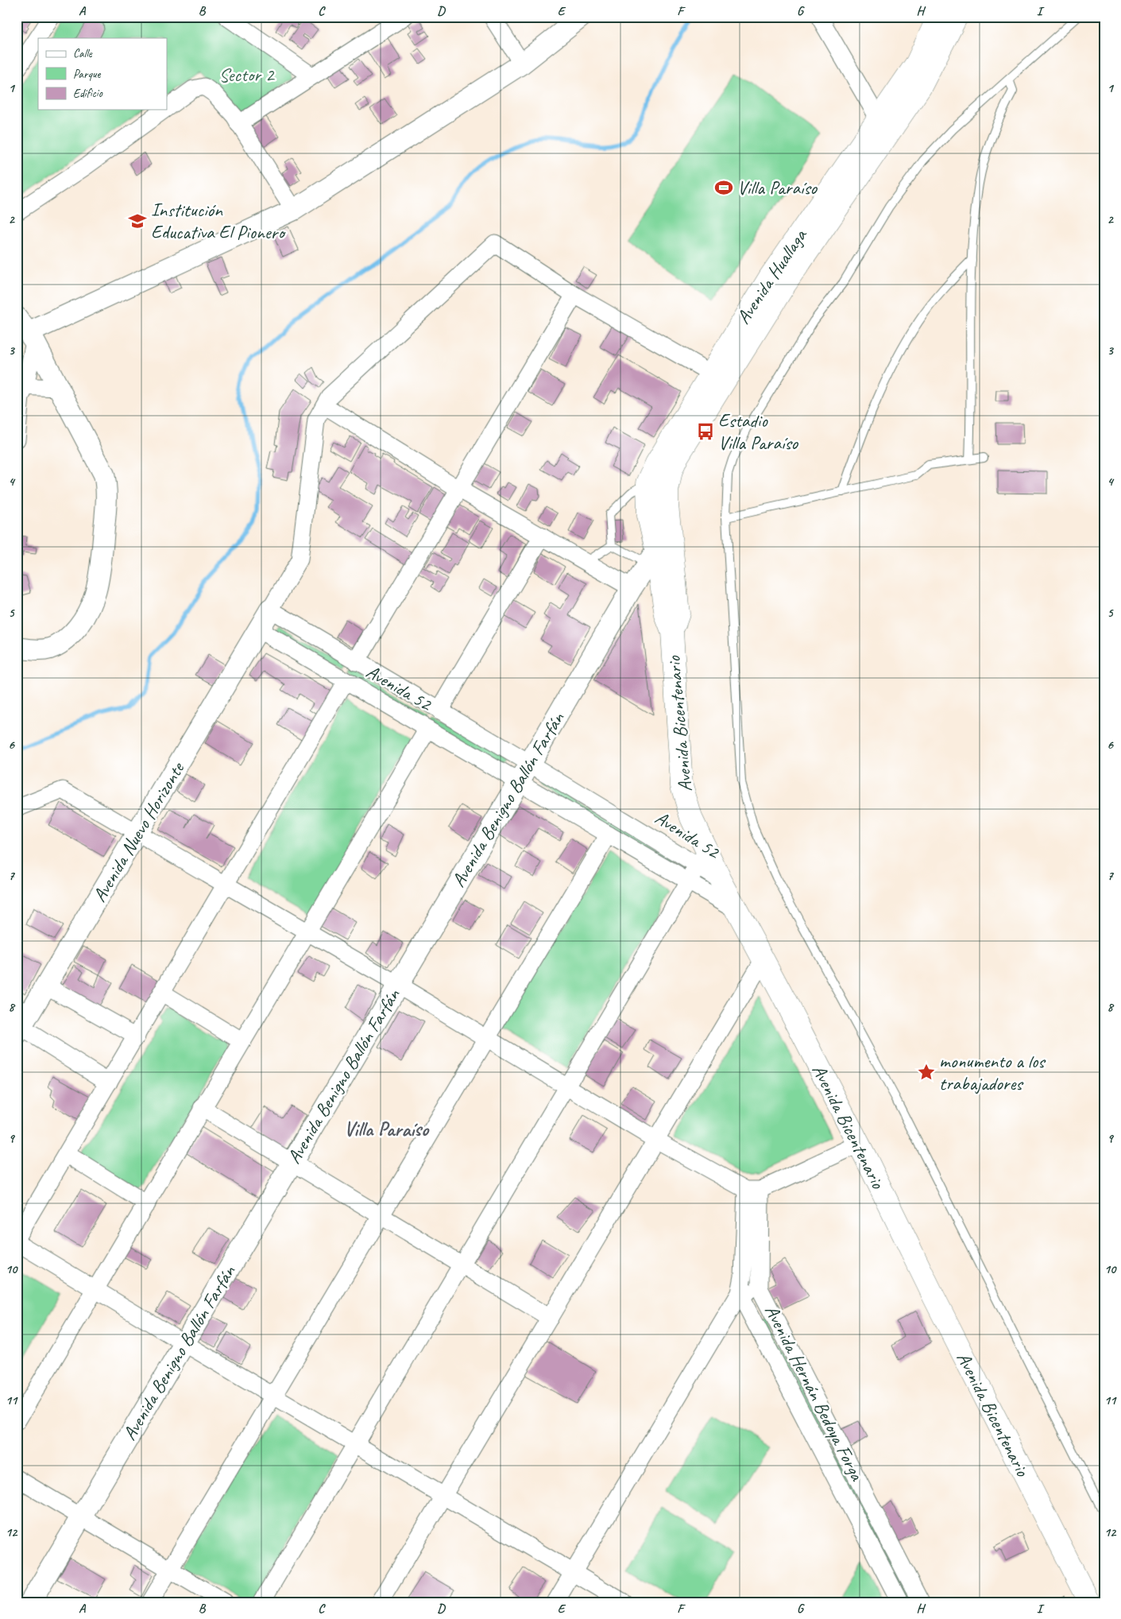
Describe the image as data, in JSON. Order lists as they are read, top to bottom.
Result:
{
  "streets": {
    "main road": ["Avenida Huallaga", "Avenida Bicentenario"],
    "street": [
      "Avenida 52",
      "Avenida Benigno Ballón Farfán",
      "Avenida Nuevo Horizonte",
      "Avenida Hernán Bedoya Forga"
    ]
  },
  "crossings": [
    ["Avenida Huallaga", "Avenida Bicentenario"],
    ["Avenida Huallaga", "Avenida Benigno Ballón Farfán"],
    ["Avenida 52", "Avenida Bicentenario"],
    ["Avenida 52", "Avenida Benigno Ballón Farfán"],
    ["Avenida 52", "Avenida Nuevo Horizonte"],
    ["Avenida Bicentenario", "Avenida Benigno Ballón Farfán"]
  ],
  "districts": ["Villa Paraíso"],
  "parks": ["Sector 2"],
  "places": {
    "sports": ["Villa Paraíso"],
    "school or university": ["Institución Educativa El Pionero"],
    "bus stop": ["Estadio Villa Paraíso"],
    "place": ["monumento a los trabajadores"]
  },
  "legend": ["Calle", "Parque", "Edificio"],
  "grid": {
    "columns": [
      "A",
      "B",
      "C",
      "D",
      "E",
      "F",
      "G",
      "H",
      "I"
    ],
    "rows": [
      "1",
      "2",
      "3",
      "4",
      "5",
      "6",
      "7",
      "8",
      "9",
      "10",
      "11",
      "12"
    ]
  }
}
